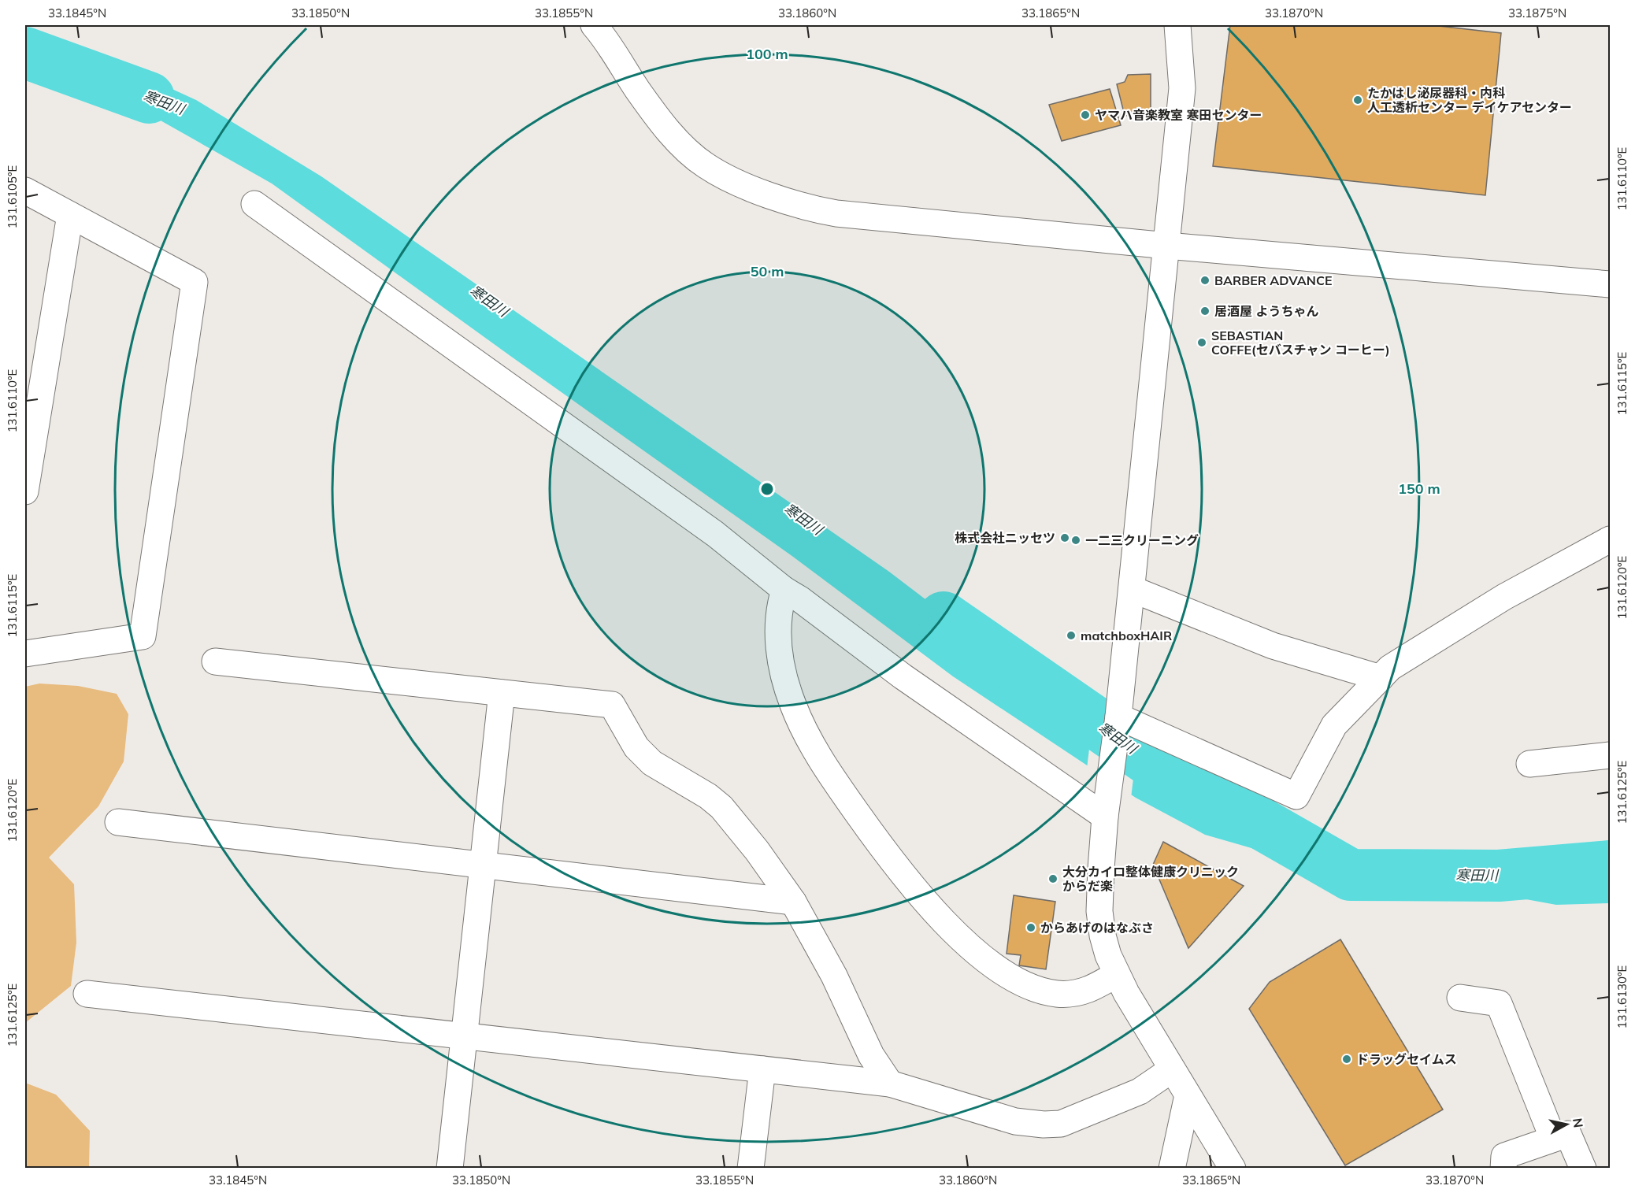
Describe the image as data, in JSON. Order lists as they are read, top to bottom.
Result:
{
  "water": ["寒田川"],
  "places": [
    "たかはし泌尿器科・内科 人工透析センター デイケアセンター",
    "ヤマハ音楽教室 寒田センター",
    "BARBER ADVANCE",
    "居酒屋 ようちゃん",
    "SEBASTIAN COFFE(セバスチャン コーヒー)",
    "株式会社ニッセツ",
    "一二三クリーニング",
    "matchboxHAIR",
    "大分カイロ整体健康クリニック からだ楽",
    "からあげのはなぶさ",
    "ドラッグセイムス"
  ],
  "north": "right",
  "coordinates": [
    "33.1845°N",
    "33.1850°N",
    "33.1855°N",
    "33.1860°N",
    "33.1865°N",
    "33.1870°N",
    "33.1875°N",
    "131.6110°E",
    "131.6105°E",
    "131.6115°E",
    "131.6120°E",
    "131.6125°E",
    "131.6130°E"
  ],
  "rings": ["100 m", "50 m", "150 m"]
}
